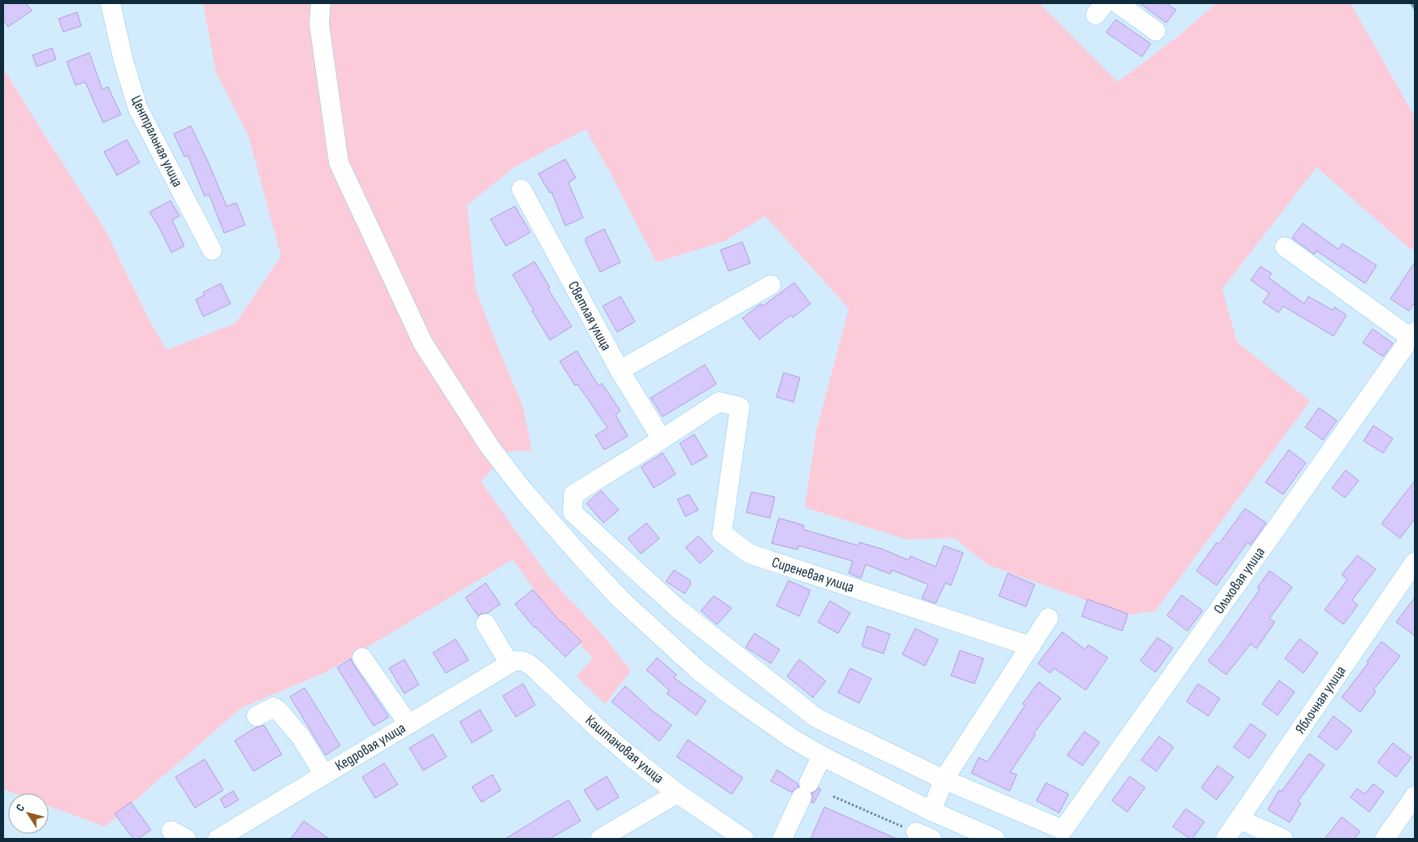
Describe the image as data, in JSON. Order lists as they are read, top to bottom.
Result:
{
  "streets": {
    "street": [
      "Центральная улица",
      "Светлая улица",
      "Сиреневая улица",
      "Ольховая улица",
      "Яблочная улица",
      "Кедровая улица",
      "Каштановая улица"
    ]
  },
  "crossings": [
    ["Светлая улица", "Сиреневая улица"],
    ["Кедровая улица", "Каштановая улица"]
  ],
  "north": "top left"
}
